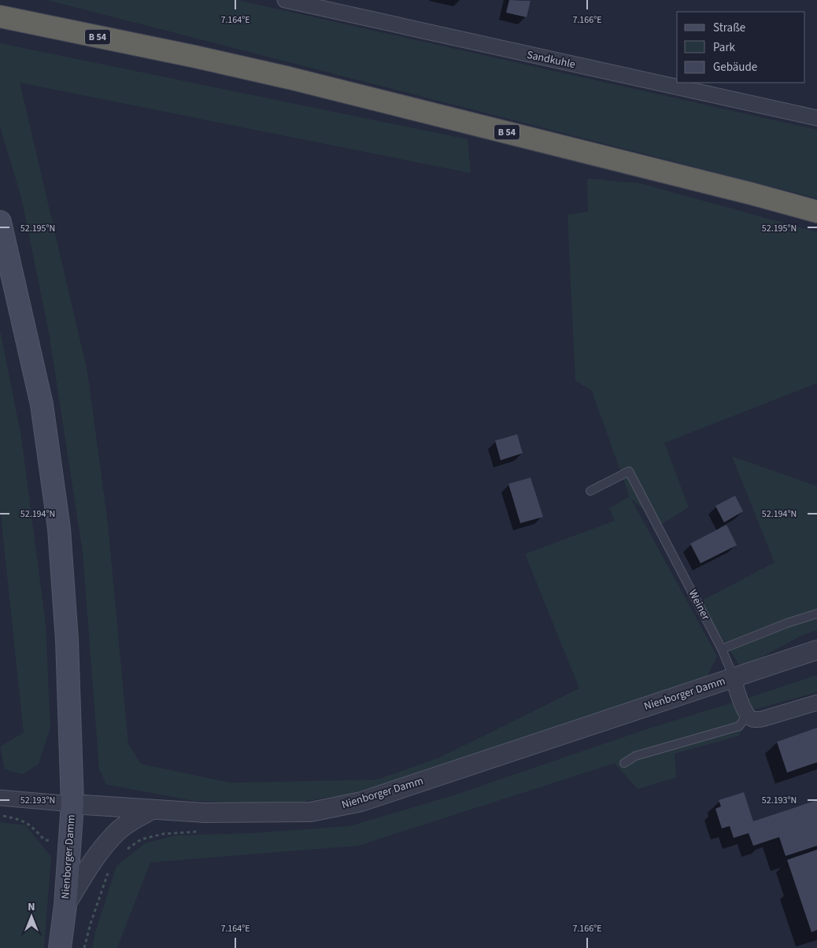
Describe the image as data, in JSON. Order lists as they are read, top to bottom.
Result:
{
  "streets": {
    "highway": ["B 54"],
    "main road": ["Nienborger Damm"],
    "street": ["Sandkuhle", "Weiner"]
  },
  "crossings": [
    ["Weiner", "Nienborger Damm"]
  ],
  "legend": ["Straße", "Park", "Gebäude"],
  "north": "top",
  "coordinates": [
    "7.164°E",
    "7.166°E",
    "52.195°N",
    "52.194°N",
    "52.193°N"
  ]
}
